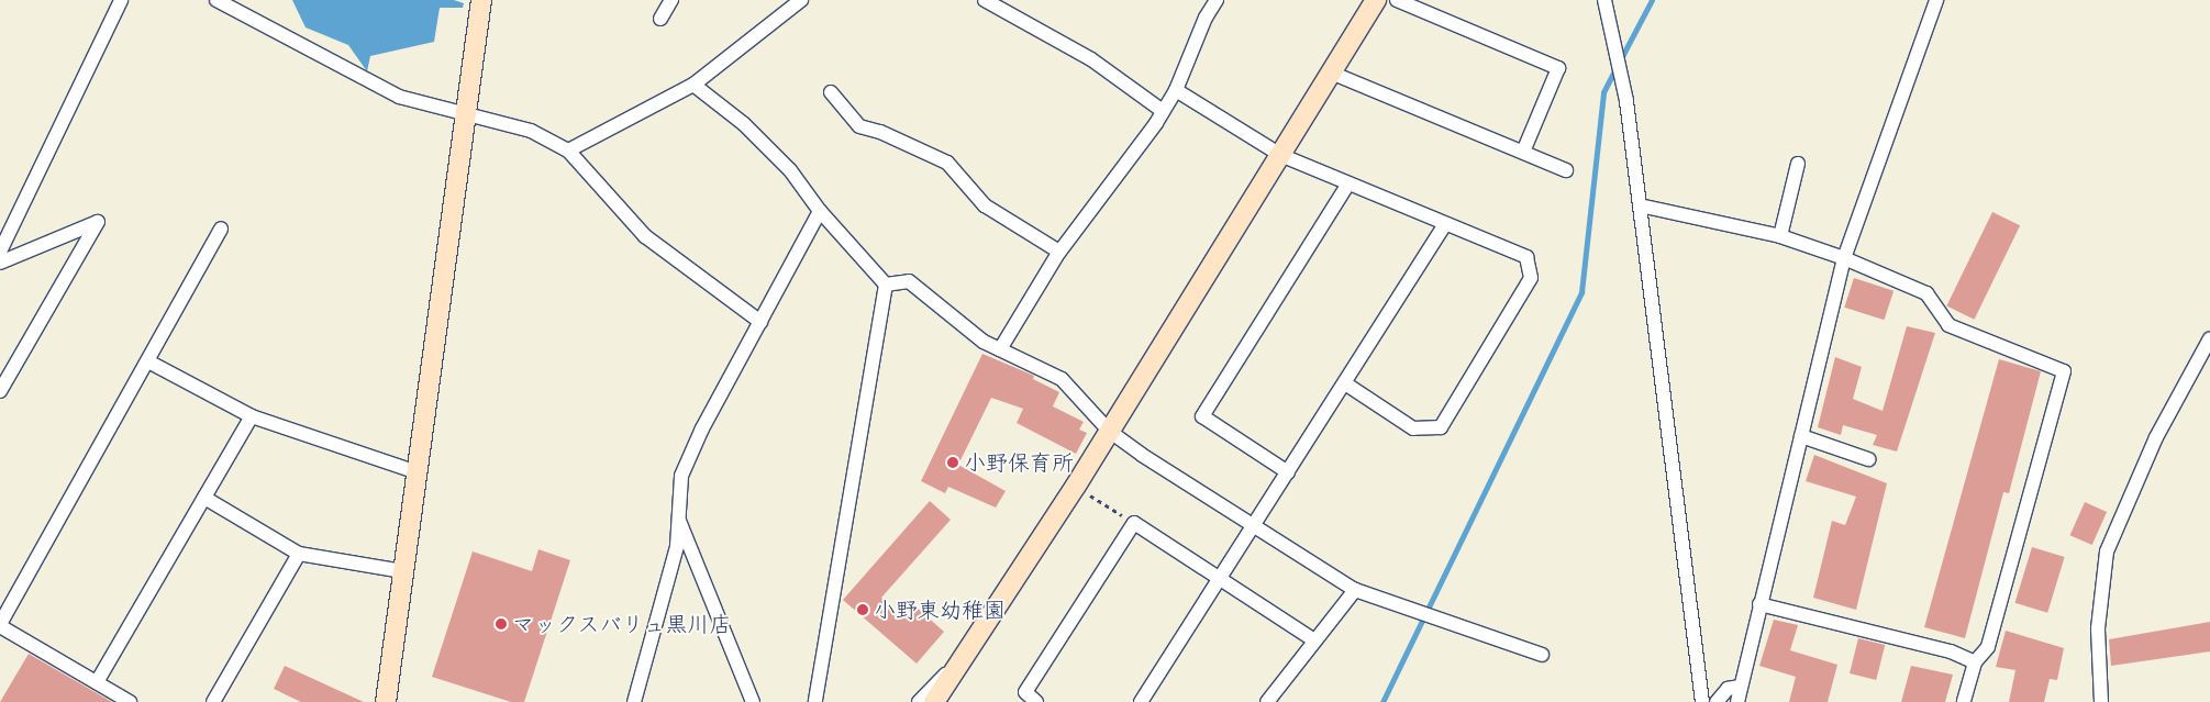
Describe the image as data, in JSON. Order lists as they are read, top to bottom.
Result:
{
  "places": ["小野保育所", "小野東幼稚園", "マックスバリュ黒川店"]
}
